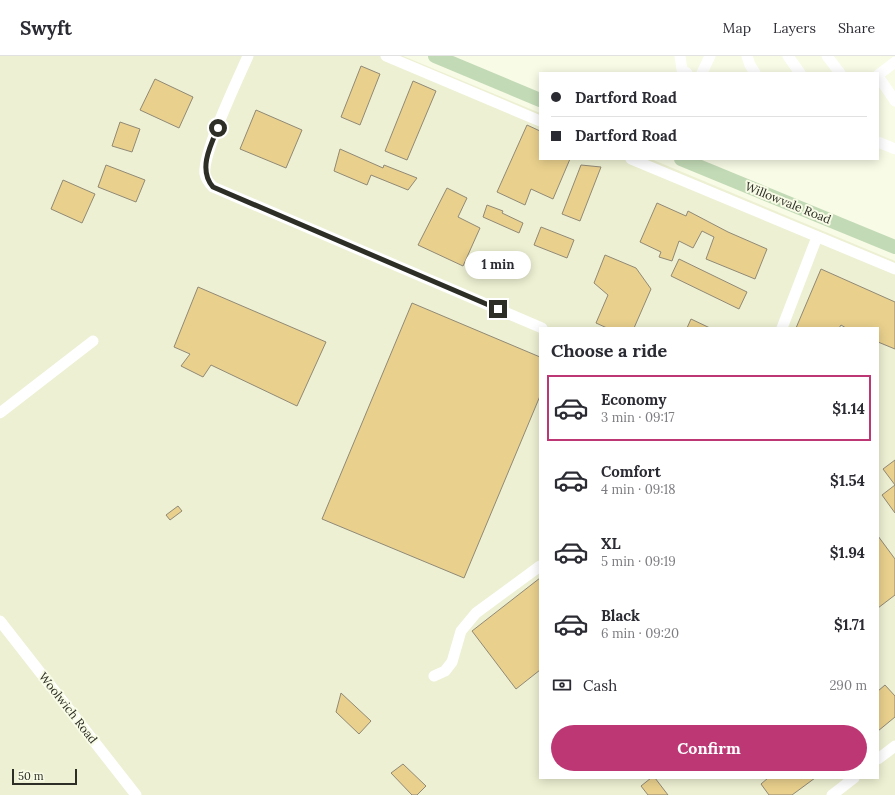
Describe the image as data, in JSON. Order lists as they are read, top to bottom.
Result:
{
  "streets": {
    "main road": ["Willowvale Road"],
    "street": ["Woolwich Road"]
  },
  "scale_bar": "50 m",
  "page": {
    "header": "Swyft",
    "nav": ["Map", "Layers", "Share"],
    "banner": ["Dartford Road", "Dartford Road"],
    "bubble": "1 min",
    "heading": "Choose a ride",
    "list": [
      {
        "name": "Economy",
        "note": "3 min · 09:17",
        "value": "$1.14"
      },
      {
        "name": "Comfort",
        "note": "4 min · 09:18",
        "value": "$1.54"
      },
      {
        "name": "XL",
        "note": "5 min · 09:19",
        "value": "$1.94"
      },
      {
        "name": "Black",
        "note": "6 min · 09:20",
        "value": "$1.71"
      }
    ],
    "pay": ["Cash", "290 m"],
    "buttons": "Confirm",
    "scale": "50 m"
  }
}
